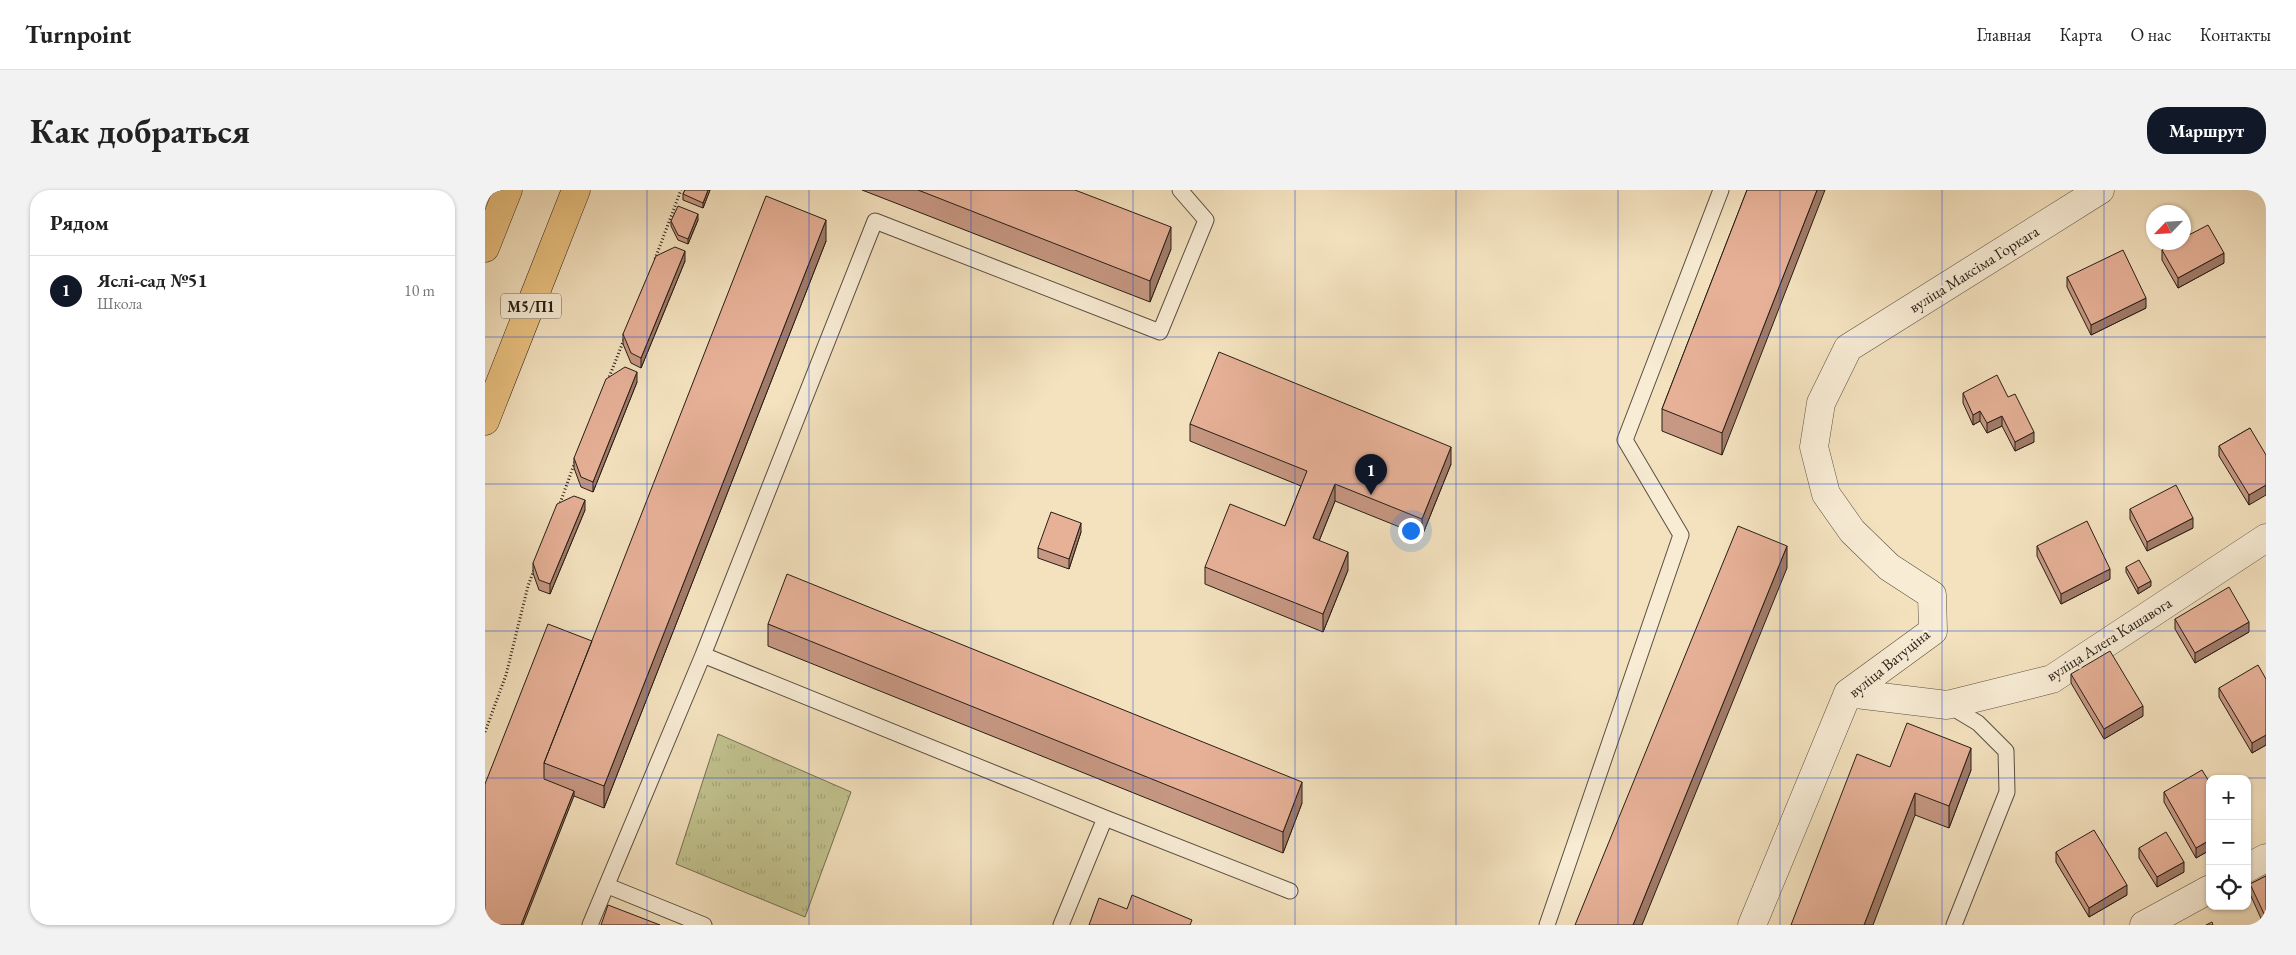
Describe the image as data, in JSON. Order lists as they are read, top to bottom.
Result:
{
  "streets": {
    "main road": ["М5/П1"],
    "street": ["вуліца Максіма Горкага", "вуліца Алега Кашавога", "вуліца Ватуціна"]
  },
  "crossings": [
    ["вуліца Максіма Горкага", "вуліца Ватуціна"],
    ["вуліца Алега Кашавога", "вуліца Ватуціна"]
  ],
  "north": "bottom left",
  "page": {
    "header": "Turnpoint",
    "nav": [
      "Главная",
      "Карта",
      "О нас",
      "Контакты"
    ],
    "buttons": "Маршрут",
    "title": "Как добраться",
    "heading": "Рядом",
    "list": [
      {
        "mark": "1",
        "name": "Яслі-сад №51",
        "note": "Школа",
        "value": "10 m"
      }
    ],
    "pins": "1",
    "map_buttons": ["+", "−"]
  }
}
